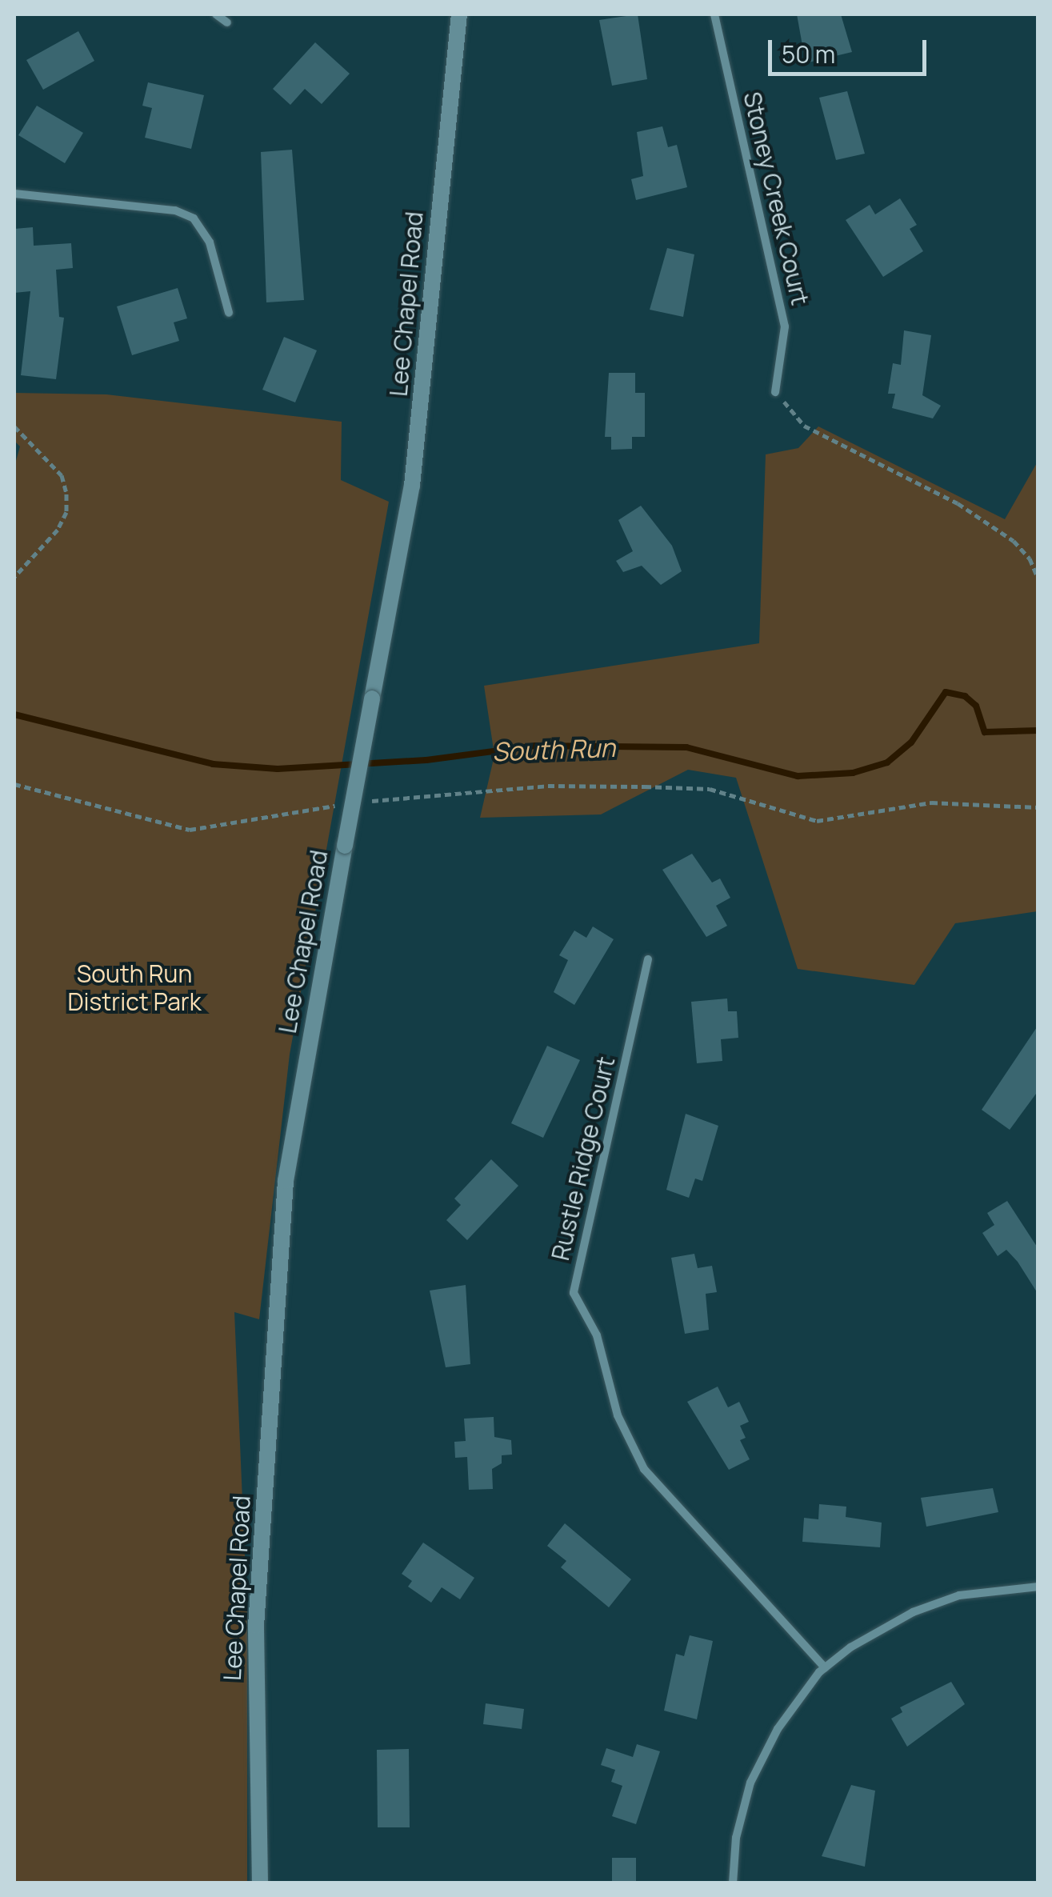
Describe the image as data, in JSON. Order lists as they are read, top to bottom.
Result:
{
  "streets": {
    "main road": ["Lee Chapel Road"],
    "street": ["Stoney Creek Court", "Rustle Ridge Court"]
  },
  "water": ["South Run"],
  "parks": ["South Run District Park"],
  "scale_bar": "50 m"
}
